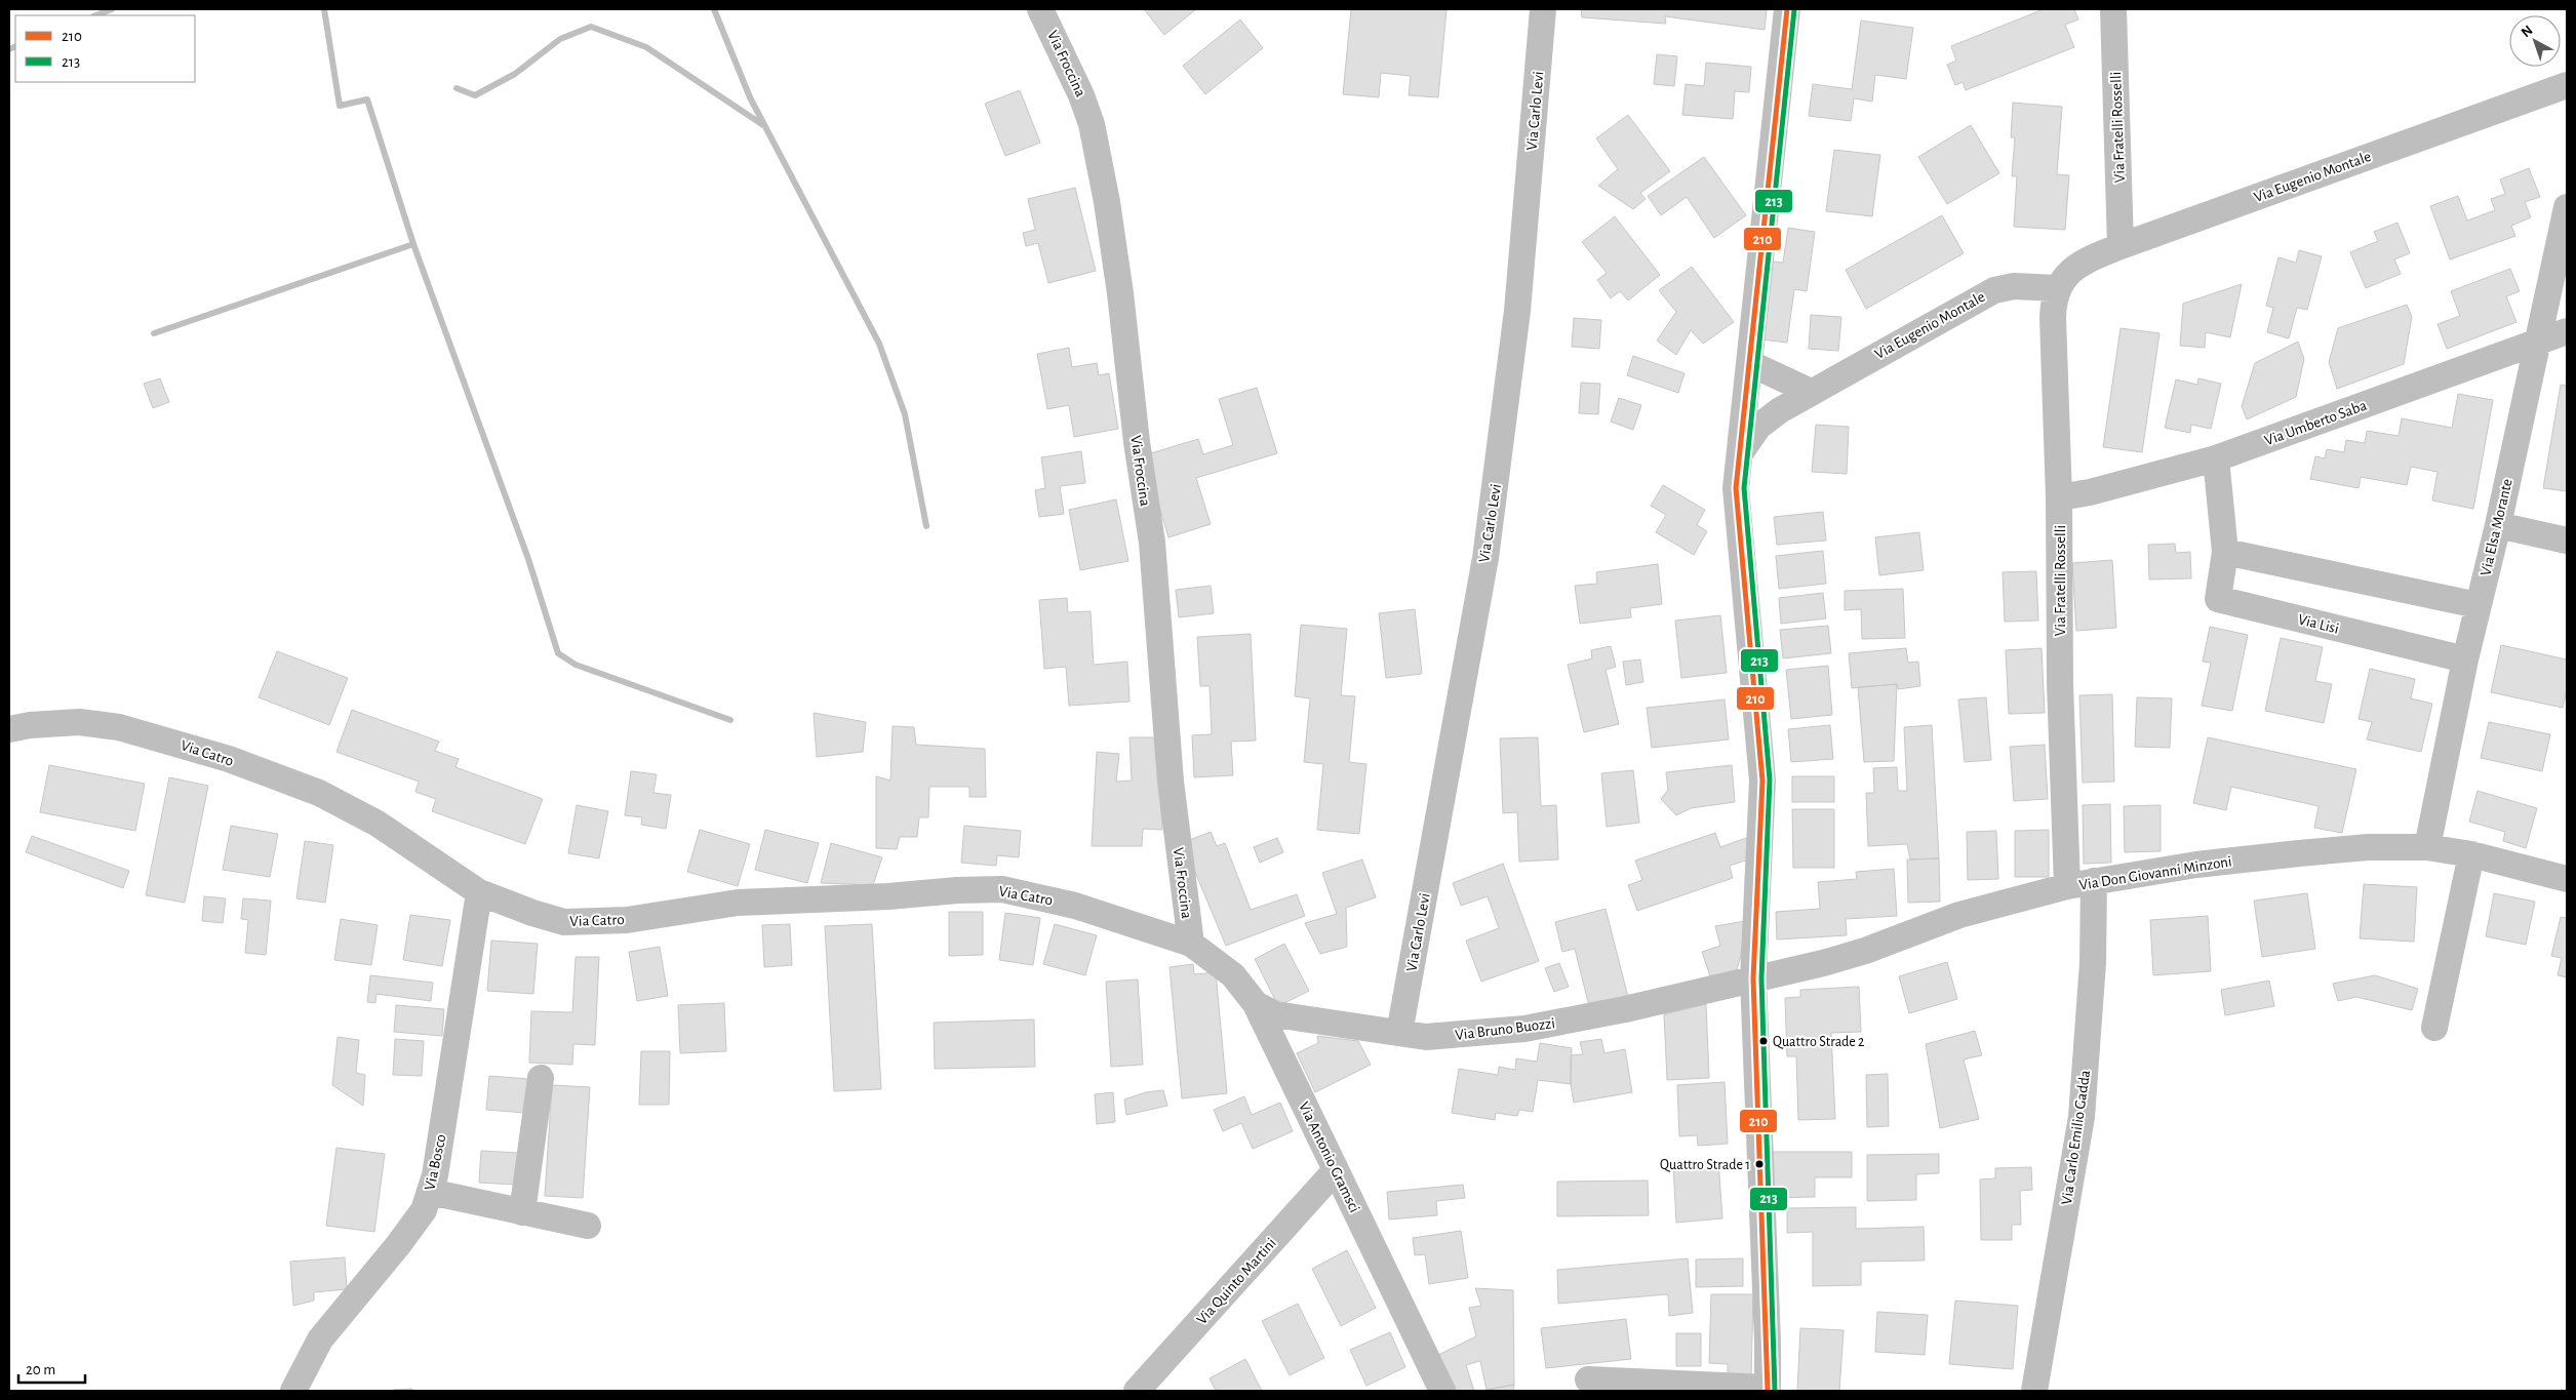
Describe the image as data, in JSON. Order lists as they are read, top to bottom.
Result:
{
  "streets": {
    "street": [
      "Via Froccina",
      "Via Carlo Levi",
      "Via Fratelli Rosselli",
      "Via Eugenio Montale",
      "Via Umberto Saba",
      "Via Elsa Morante",
      "Via Lisi",
      "Via Catro",
      "Via Don Giovanni Minzoni",
      "Via Bruno Buozzi",
      "Via Carlo Emilio Gadda",
      "Via Antonio Gramsci",
      "Via Bosco",
      "Via Quinto Martini"
    ]
  },
  "crossings": [
    ["Via Froccina", "Via Catro"],
    ["Via Froccina", "Via Antonio Gramsci"],
    ["Via Carlo Levi", "Via Bruno Buozzi"],
    ["Via Fratelli Rosselli", "Via Eugenio Montale"],
    ["Via Fratelli Rosselli", "Via Umberto Saba"],
    ["Via Fratelli Rosselli", "Via Don Giovanni Minzoni"],
    ["Via Umberto Saba", "Via Elsa Morante"],
    ["Via Umberto Saba", "Via Lisi"],
    ["Via Elsa Morante", "Via Lisi"],
    ["Via Elsa Morante", "Via Don Giovanni Minzoni"],
    ["Via Catro", "Via Antonio Gramsci"],
    ["Via Catro", "Via Bosco"],
    ["Via Don Giovanni Minzoni", "Via Bruno Buozzi"],
    ["Via Don Giovanni Minzoni", "Via Carlo Emilio Gadda"],
    ["Via Bruno Buozzi", "Via Antonio Gramsci"],
    ["Via Antonio Gramsci", "Via Quinto Martini"]
  ],
  "places": ["Quattro Strade 2", "Quattro Strade 1"],
  "lines": ["transit line 210", "transit line 213"],
  "legend": ["210", "213"],
  "scale_bar": "20 m",
  "north": "top left"
}
